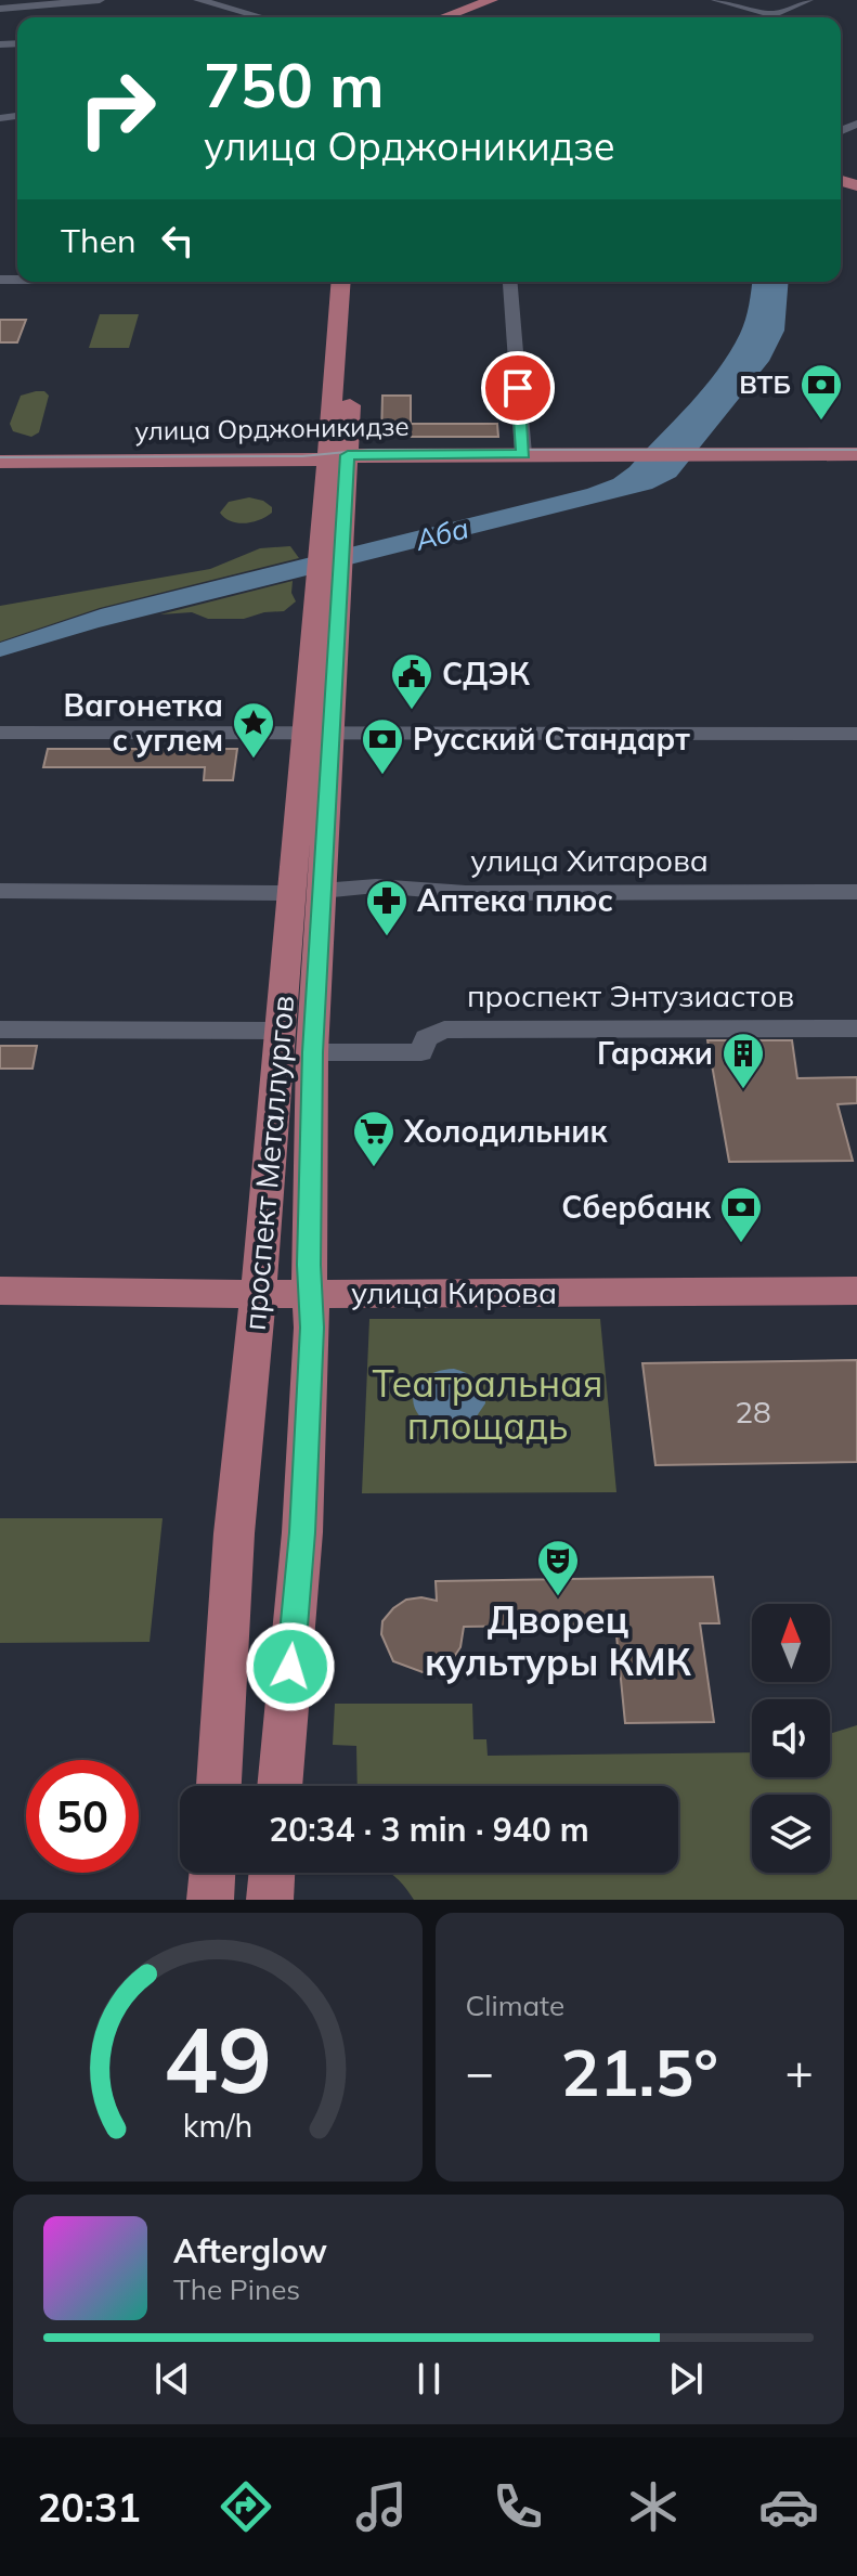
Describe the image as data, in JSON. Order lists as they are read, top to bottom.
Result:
{
  "streets": {
    "main road": ["улица Орджоникидзе", "проспект Металлургов", "улица Кирова"],
    "street": ["улица Хитарова", "проспект Энтузиастов"]
  },
  "crossings": [
    ["улица Орджоникидзе", "проспект Металлургов"],
    ["улица Хитарова", "проспект Металлургов"],
    ["проспект Энтузиастов", "проспект Металлургов"],
    ["проспект Металлургов", "улица Кирова"]
  ],
  "water": ["Аба"],
  "parks": ["Театральная площадь"],
  "places": {
    "bank": ["ВТБ", "Русский Стандарт", "Сбербанк"],
    "public building": ["СДЭК"],
    "place": ["Вагонетка с углем"],
    "pharmacy": ["Аптека плюс"],
    "building": ["Гаражи"],
    "supermarket": ["Холодильник"],
    "theatre": ["Дворец культуры КМК"]
  },
  "house_numbers": ["28"],
  "north": "top",
  "page": {
    "turn": ["750 m", "улица Орджоникидзе"],
    "then": "Then",
    "limit": "50",
    "trip": "20:34 · 3 min · 940 m",
    "tile": "Climate",
    "heat": ["−", "21.5°", "+"],
    "song": ["Afterglow", "The Pines"],
    "tabs": "20:31",
    "gauge": ["49", "km/h"]
  }
}
